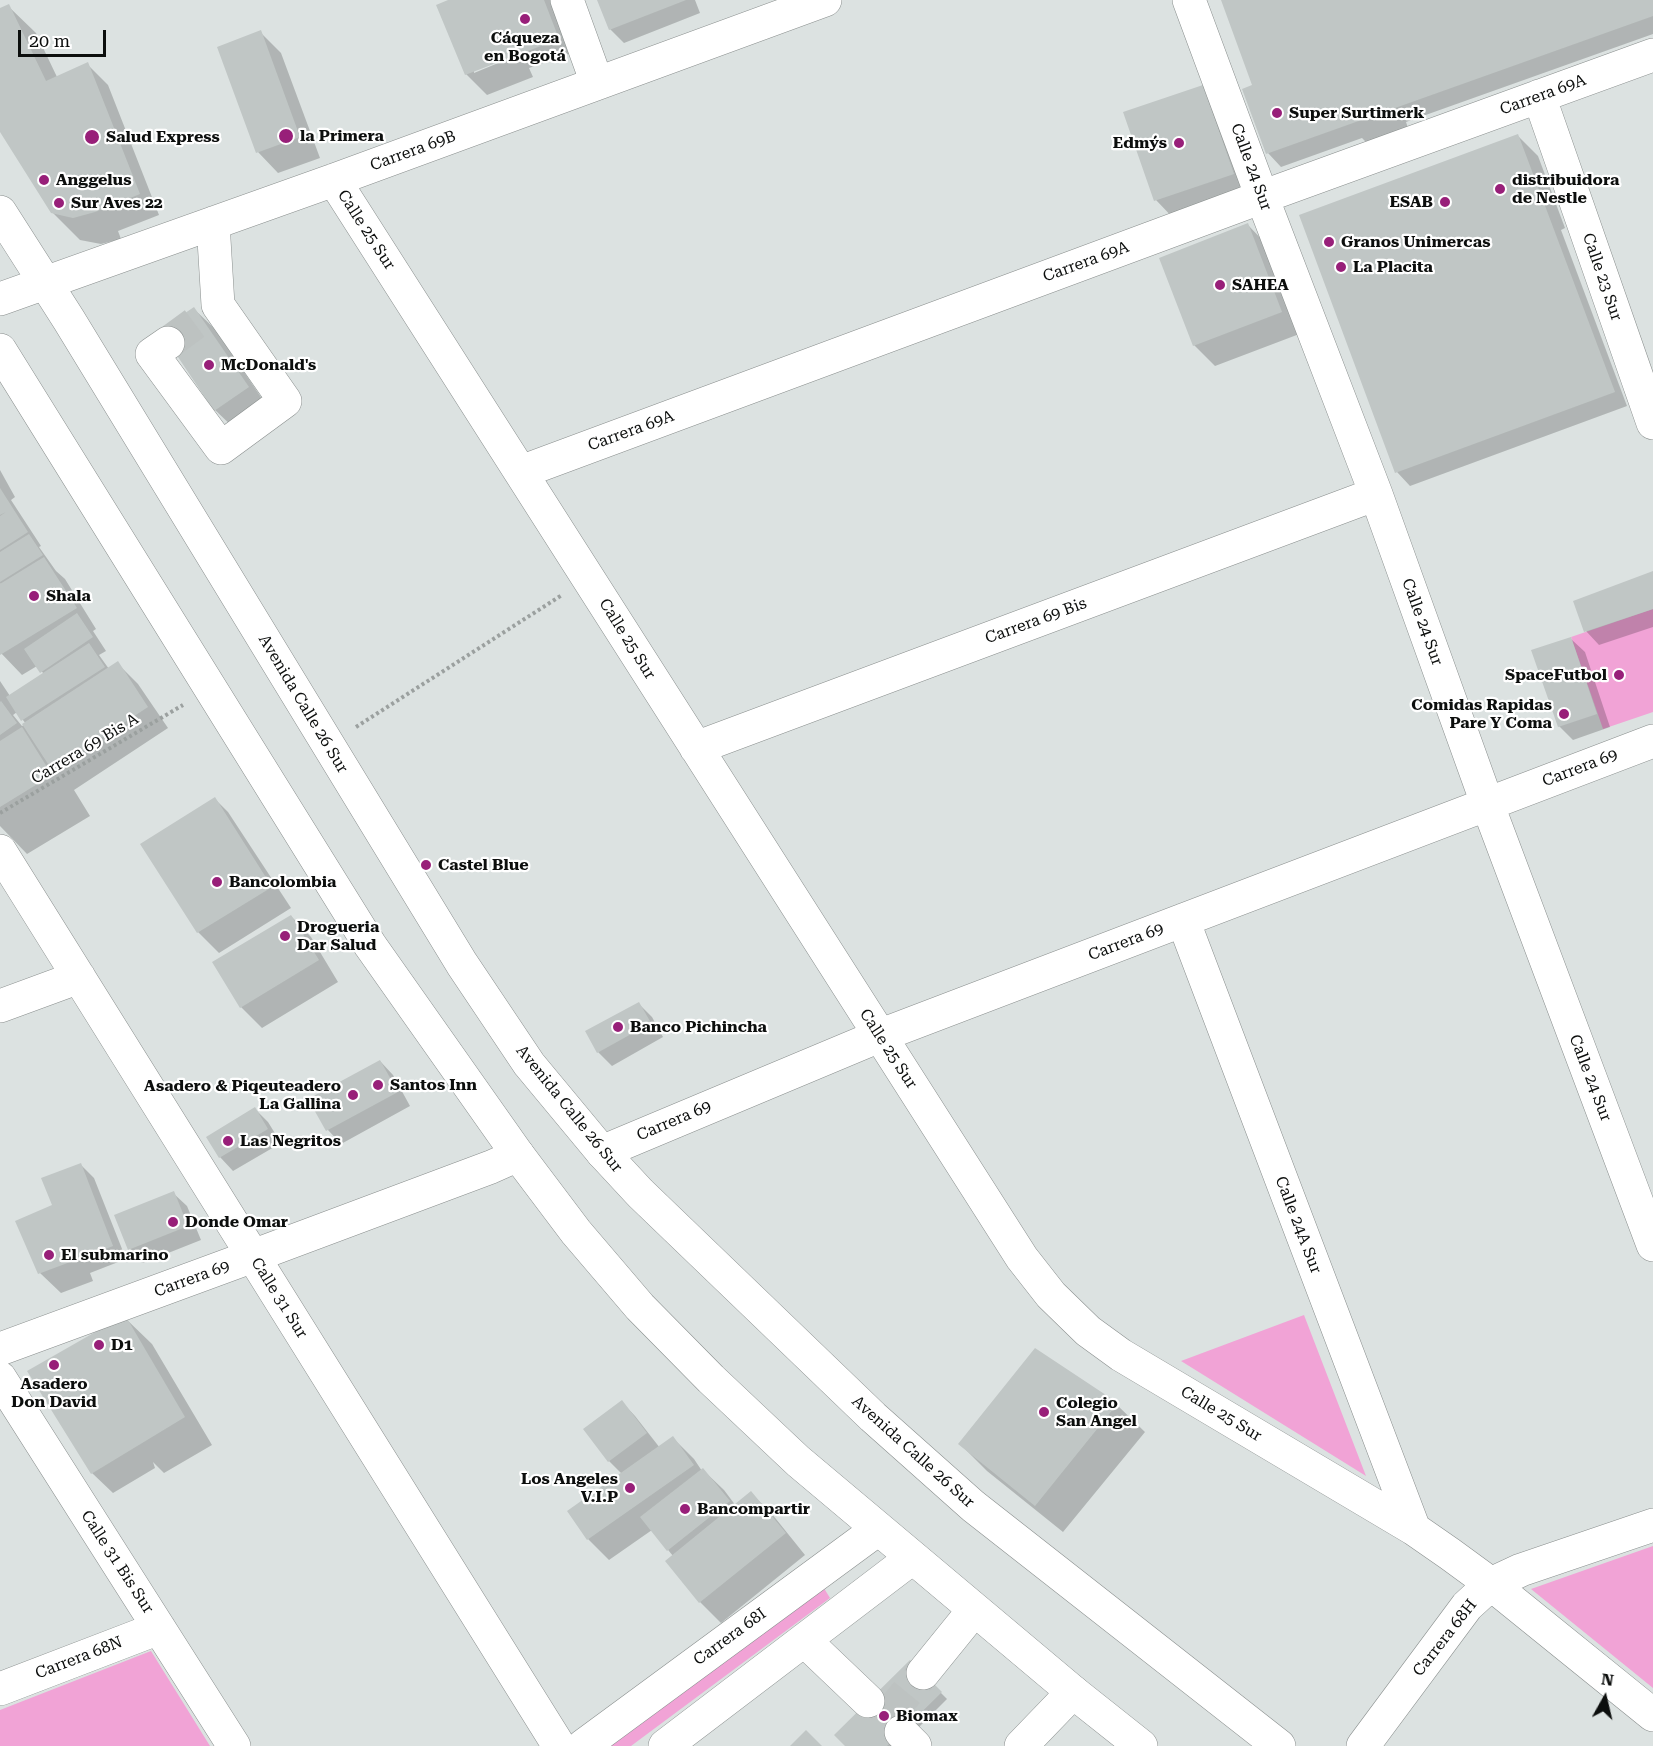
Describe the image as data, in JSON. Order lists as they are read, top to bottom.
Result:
{
  "streets": {
    "street": [
      "Carrera 69A",
      "Carrera 69B",
      "Calle 24 Sur",
      "Calle 25 Sur",
      "Calle 23 Sur",
      "Carrera 69 Bis",
      "Avenida Calle 26 Sur",
      "Carrera 69",
      "Calle 24A Sur",
      "Calle 31 Sur",
      "Calle 31 Bis Sur",
      "Carrera 68I",
      "Carrera 68H",
      "Carrera 68N"
    ],
    "path": ["Carrera 69 Bis A"]
  },
  "crossings": [
    ["Carrera 69A", "Calle 24 Sur"],
    ["Carrera 69A", "Calle 25 Sur"],
    ["Carrera 69A", "Calle 23 Sur"],
    ["Carrera 69B", "Calle 25 Sur"],
    ["Carrera 69B", "Avenida Calle 26 Sur"],
    ["Calle 24 Sur", "Carrera 69 Bis"],
    ["Calle 24 Sur", "Carrera 69"],
    ["Calle 25 Sur", "Carrera 69 Bis"],
    ["Calle 25 Sur", "Carrera 69"],
    ["Calle 25 Sur", "Calle 24A Sur"],
    ["Calle 25 Sur", "Carrera 68H"],
    ["Avenida Calle 26 Sur", "Carrera 69"],
    ["Carrera 69", "Calle 24A Sur"],
    ["Carrera 69", "Calle 31 Sur"],
    ["Calle 31 Bis Sur", "Carrera 68N"]
  ],
  "places": [
    "Cáqueza en Bogotá",
    "Super Surtimerk",
    "la Primera",
    "Salud Express",
    "Edmy´s",
    "Anggelus",
    "distribuidora de Nestle",
    "ESAB",
    "Sur Aves 22",
    "Granos Unimercas",
    "La Placita",
    "SAHEA",
    "McDonald's",
    "Shala",
    "SpaceFutbol",
    "Comidas Rapidas Pare Y Coma",
    "Castel Blue",
    "Bancolombia",
    "Drogueria Dar Salud",
    "Banco Pichincha",
    "Santos Inn",
    "Asadero & Piqeuteadero La Gallina",
    "Las Negritos",
    "Donde Omar",
    "El submarino",
    "D1",
    "Asadero Don David",
    "Colegio San Angel",
    "Los Angeles V.I.P",
    "Bancompartir",
    "Biomax"
  ],
  "scale_bar": "20 m",
  "north": "top"
}
